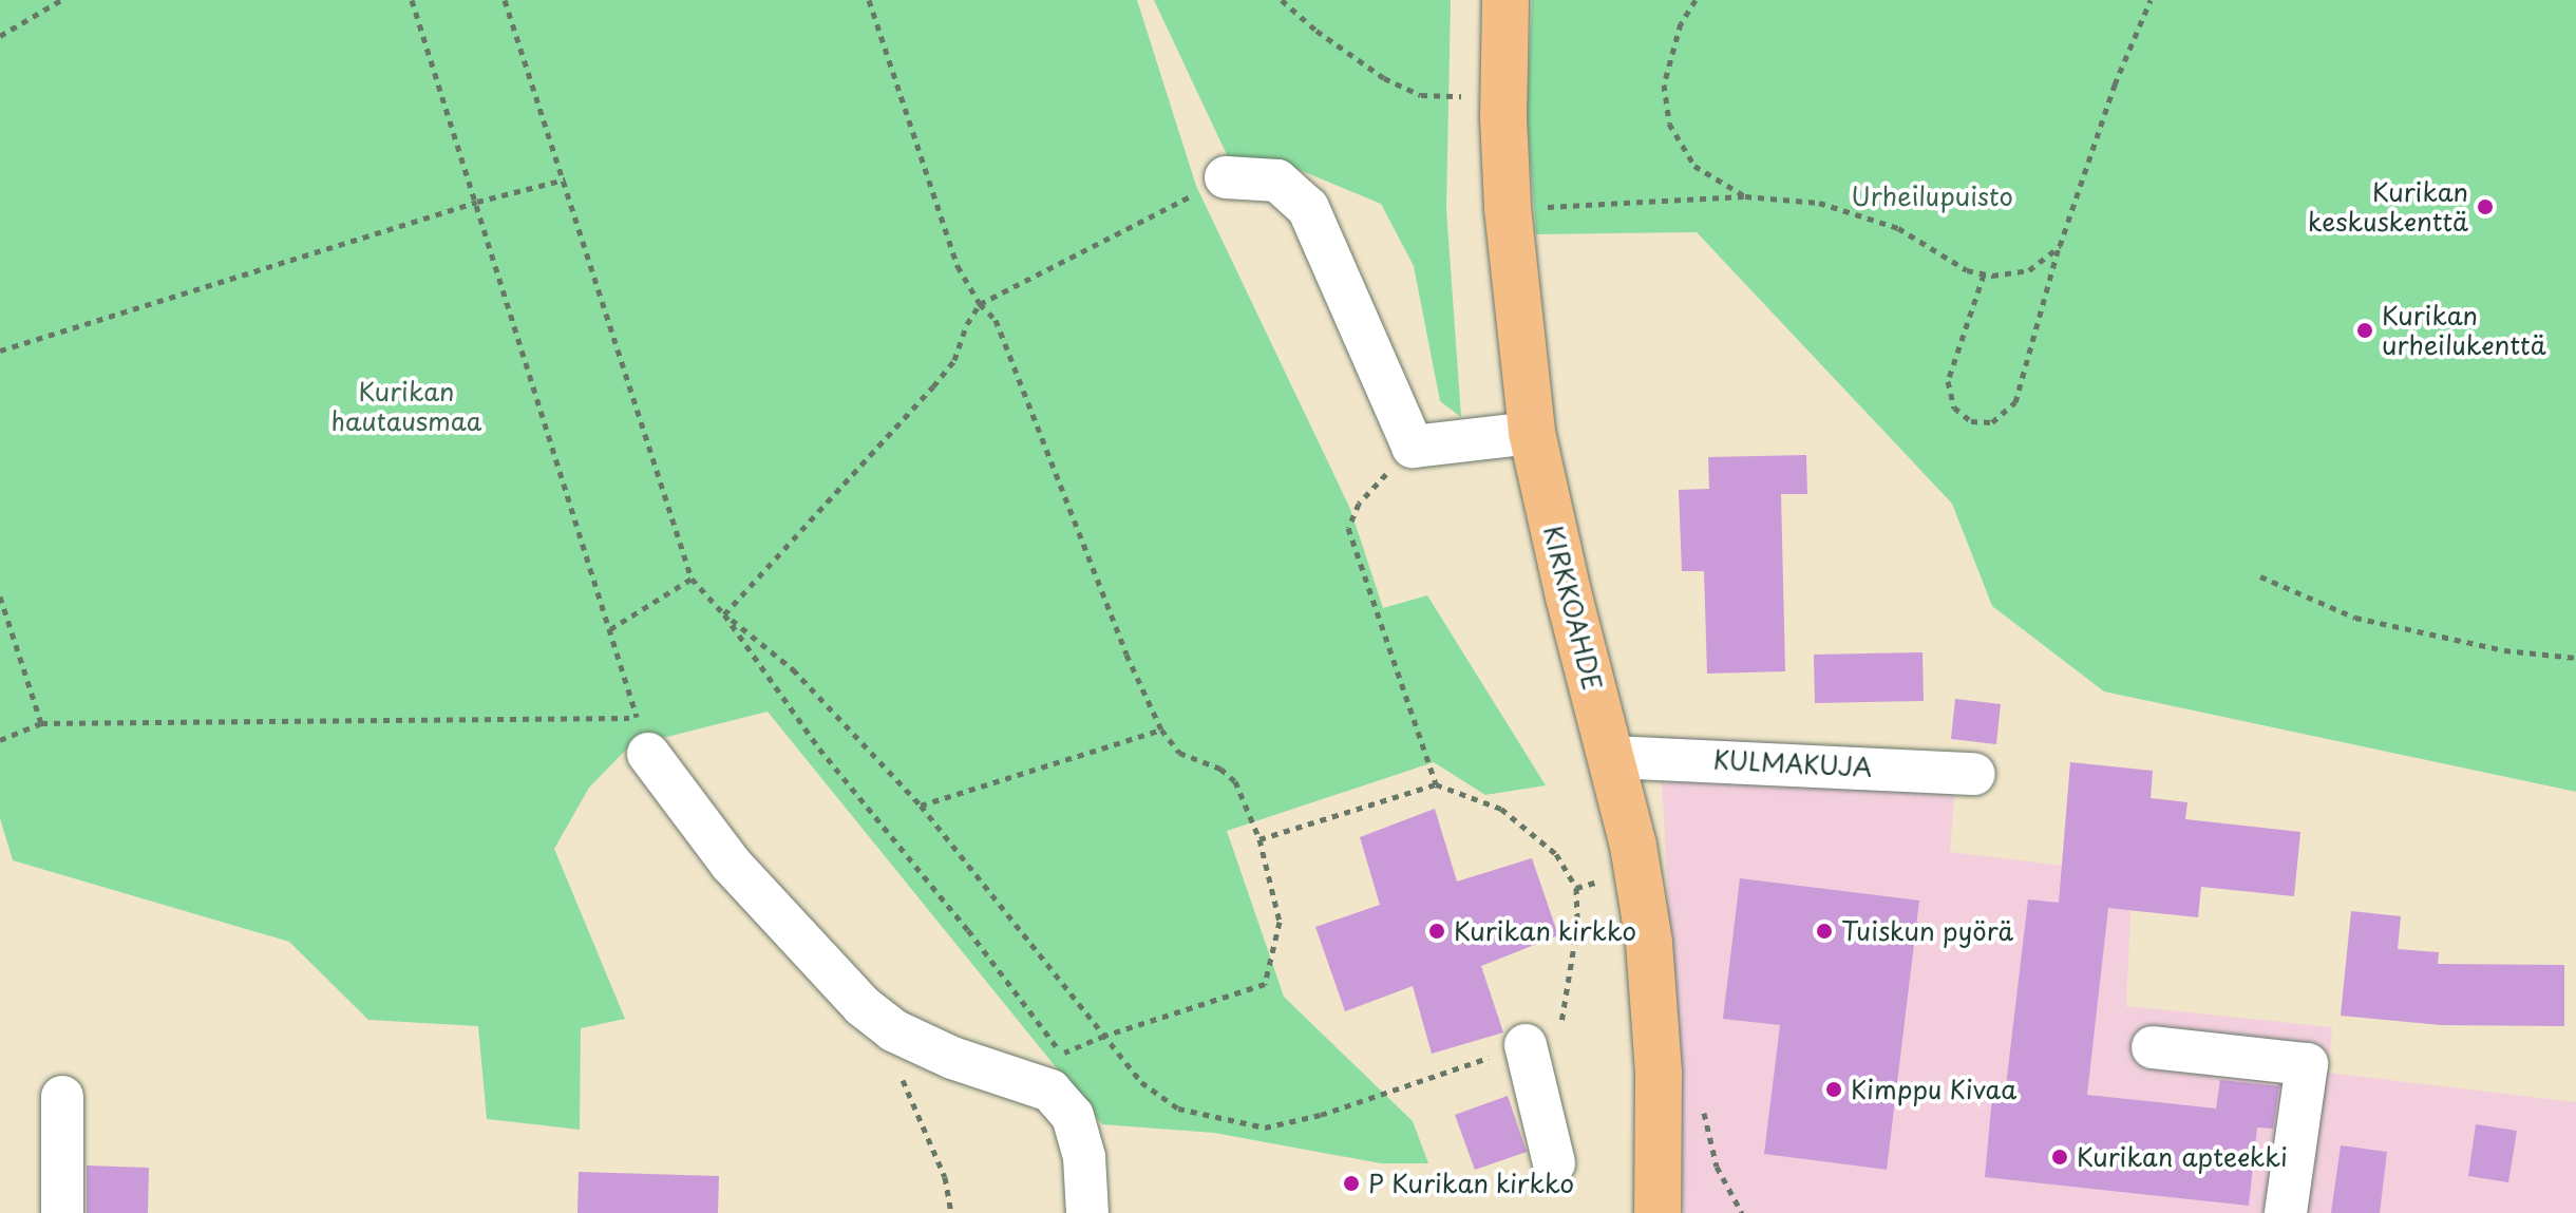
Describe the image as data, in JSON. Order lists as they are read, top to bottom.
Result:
{
  "streets": {
    "main road": ["KIRKKOAHDE"],
    "street": ["KULMAKUJA"]
  },
  "crossings": [
    ["KIRKKOAHDE", "KULMAKUJA"]
  ],
  "parks": ["Urheilupuisto", "Kurikan hautausmaa"],
  "places": [
    "Kurikan keskuskenttä",
    "Kurikan urheilukenttä",
    "Kurikan kirkko",
    "Tuiskun pyörä",
    "Kimppu Kivaa",
    "Kurikan apteekki",
    "P Kurikan kirkko"
  ]
}
